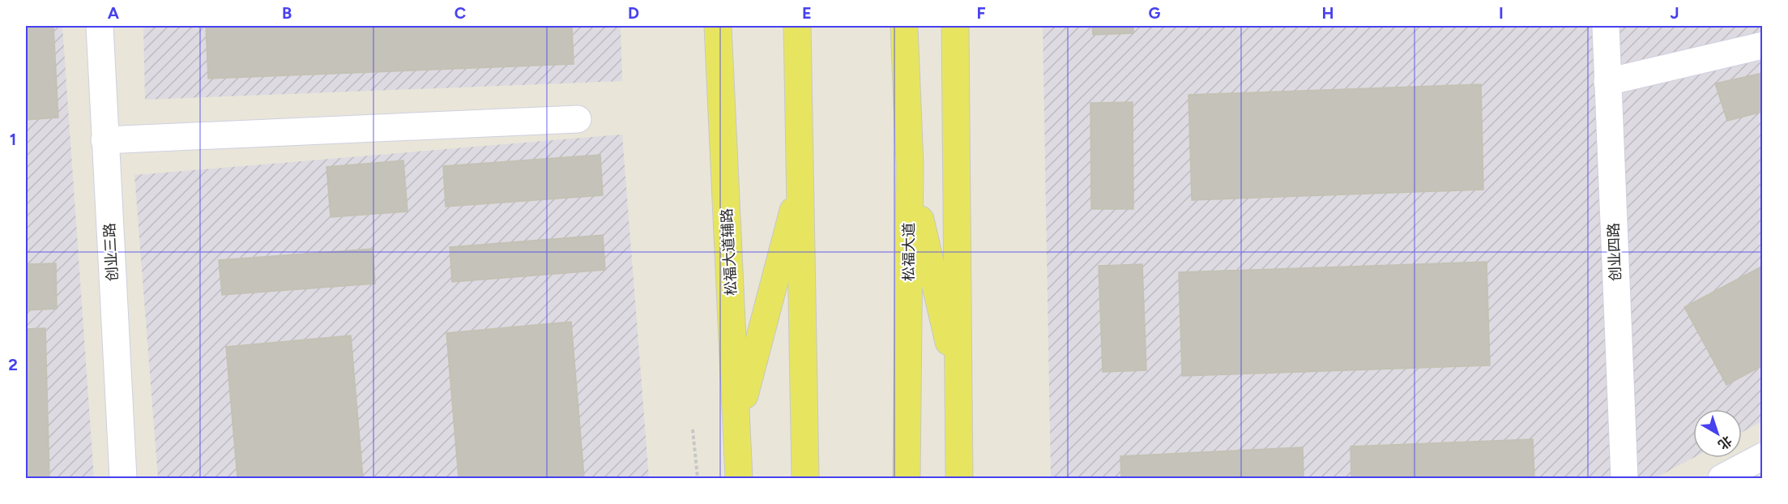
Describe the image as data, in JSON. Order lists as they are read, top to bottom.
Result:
{
  "streets": {
    "main road": ["松福大道辅路", "松福大道"],
    "street": ["创业三路", "创业四路"]
  },
  "north": "bottom right",
  "grid": {
    "columns": [
      "A",
      "B",
      "C",
      "D",
      "E",
      "F",
      "G",
      "H",
      "I",
      "J"
    ],
    "rows": ["1", "2"]
  }
}
